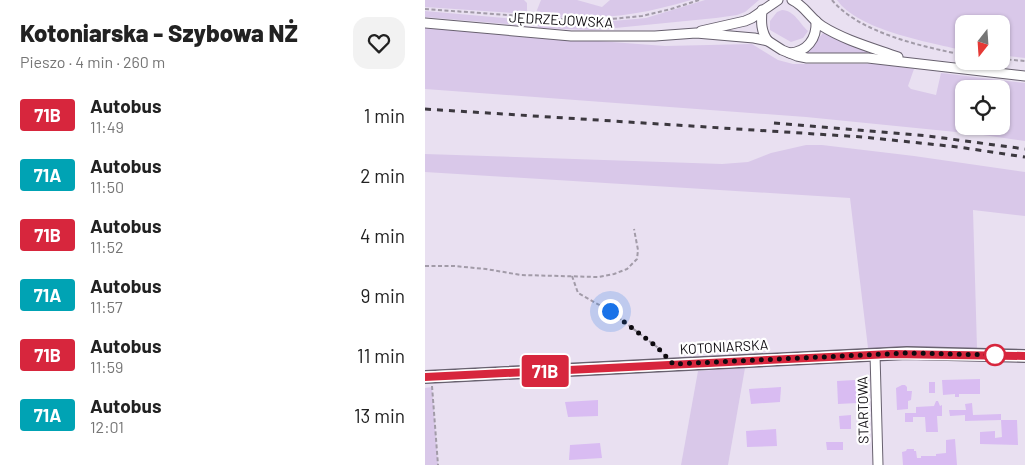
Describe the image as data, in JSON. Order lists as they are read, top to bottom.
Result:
{
  "streets": {
    "street": ["JĘDRZEJOWSKA", "KOTONIARSKA", "STARTOWA"]
  },
  "crossings": [
    ["KOTONIARSKA", "STARTOWA"]
  ],
  "lines": ["bus line 71B"],
  "north": "bottom",
  "page": {
    "heading": ["Kotoniarska - Szybowa NŻ", "Pieszo · 4 min · 260 m"],
    "on_map": "71B",
    "list": [
      {
        "mark": "71B",
        "name": "Autobus",
        "note": "11:49",
        "value": "1 min"
      },
      {
        "mark": "71A",
        "name": "Autobus",
        "note": "11:50",
        "value": "2 min"
      },
      {
        "mark": "71B",
        "name": "Autobus",
        "note": "11:52",
        "value": "4 min"
      },
      {
        "mark": "71A",
        "name": "Autobus",
        "note": "11:57",
        "value": "9 min"
      },
      {
        "mark": "71B",
        "name": "Autobus",
        "note": "11:59",
        "value": "11 min"
      },
      {
        "mark": "71A",
        "name": "Autobus",
        "note": "12:01",
        "value": "13 min"
      }
    ]
  }
}
